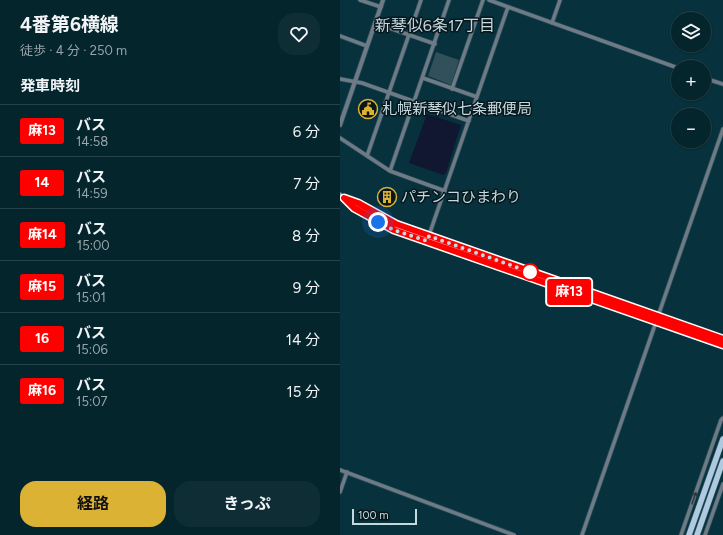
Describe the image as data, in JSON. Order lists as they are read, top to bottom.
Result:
{
  "districts": ["新琴似6条17丁目"],
  "places": {
    "public building": ["札幌新琴似七条郵便局"],
    "building": ["パチンコひまわり"]
  },
  "lines": ["bus line 麻13"],
  "scale_bar": "100 m",
  "page": {
    "heading": [
      ["4番第6横線", "徒歩 · 4 分 · 250 m"],
      "発車時刻"
    ],
    "on_map": "麻13",
    "map_buttons": ["+", "−"],
    "list": [
      {
        "mark": "麻13",
        "name": "バス",
        "note": "14:58",
        "value": "6 分"
      },
      {
        "mark": "14",
        "name": "バス",
        "note": "14:59",
        "value": "7 分"
      },
      {
        "mark": "麻14",
        "name": "バス",
        "note": "15:00",
        "value": "8 分"
      },
      {
        "mark": "麻15",
        "name": "バス",
        "note": "15:01",
        "value": "9 分"
      },
      {
        "mark": "16",
        "name": "バス",
        "note": "15:06",
        "value": "14 分"
      },
      {
        "mark": "麻16",
        "name": "バス",
        "note": "15:07",
        "value": "15 分"
      }
    ],
    "buttons": ["経路", "きっぷ"],
    "scale": "100 m"
  }
}
